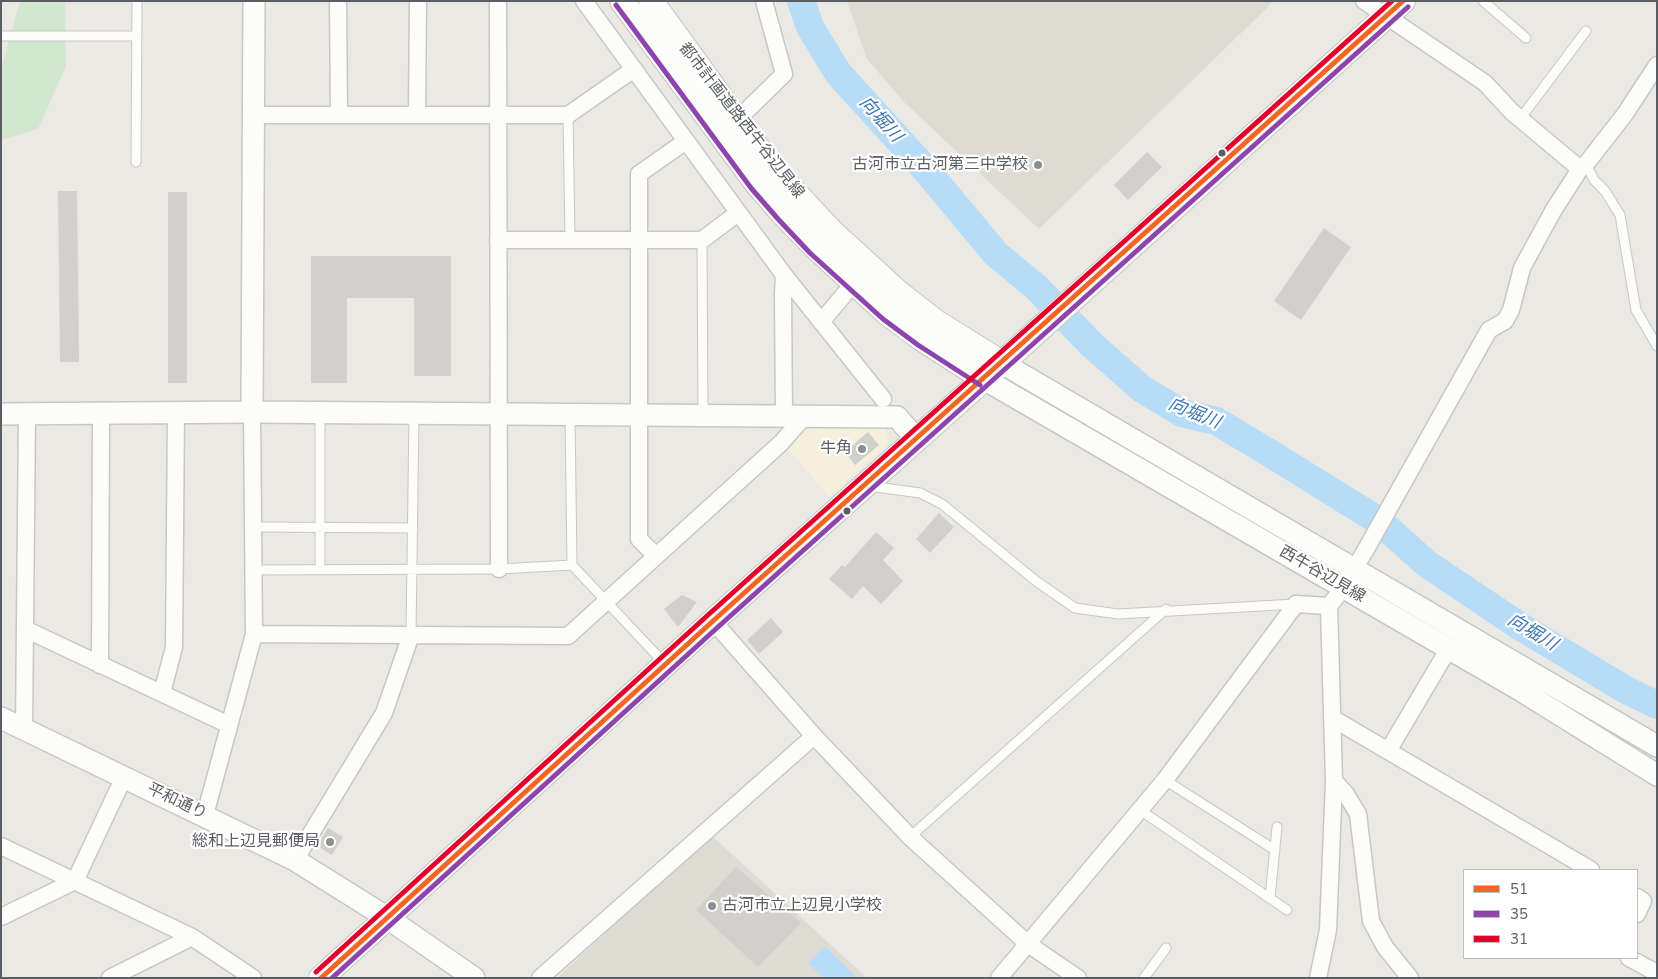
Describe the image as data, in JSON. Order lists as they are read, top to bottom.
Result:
{
  "streets": {
    "main road": ["都市計画道路西牛谷辺見線"],
    "street": ["西牛谷辺見線", "平和通り"]
  },
  "crossings": [
    ["都市計画道路西牛谷辺見線", "西牛谷辺見線"]
  ],
  "water": ["向堀川"],
  "places": [
    "古河市立古河第三中学校",
    "牛角",
    "総和上辺見郵便局",
    "古河市立上辺見小学校"
  ],
  "lines": ["transit line 51", "transit line 31", "transit line 35"],
  "legend": ["51", "35", "31"]
}
